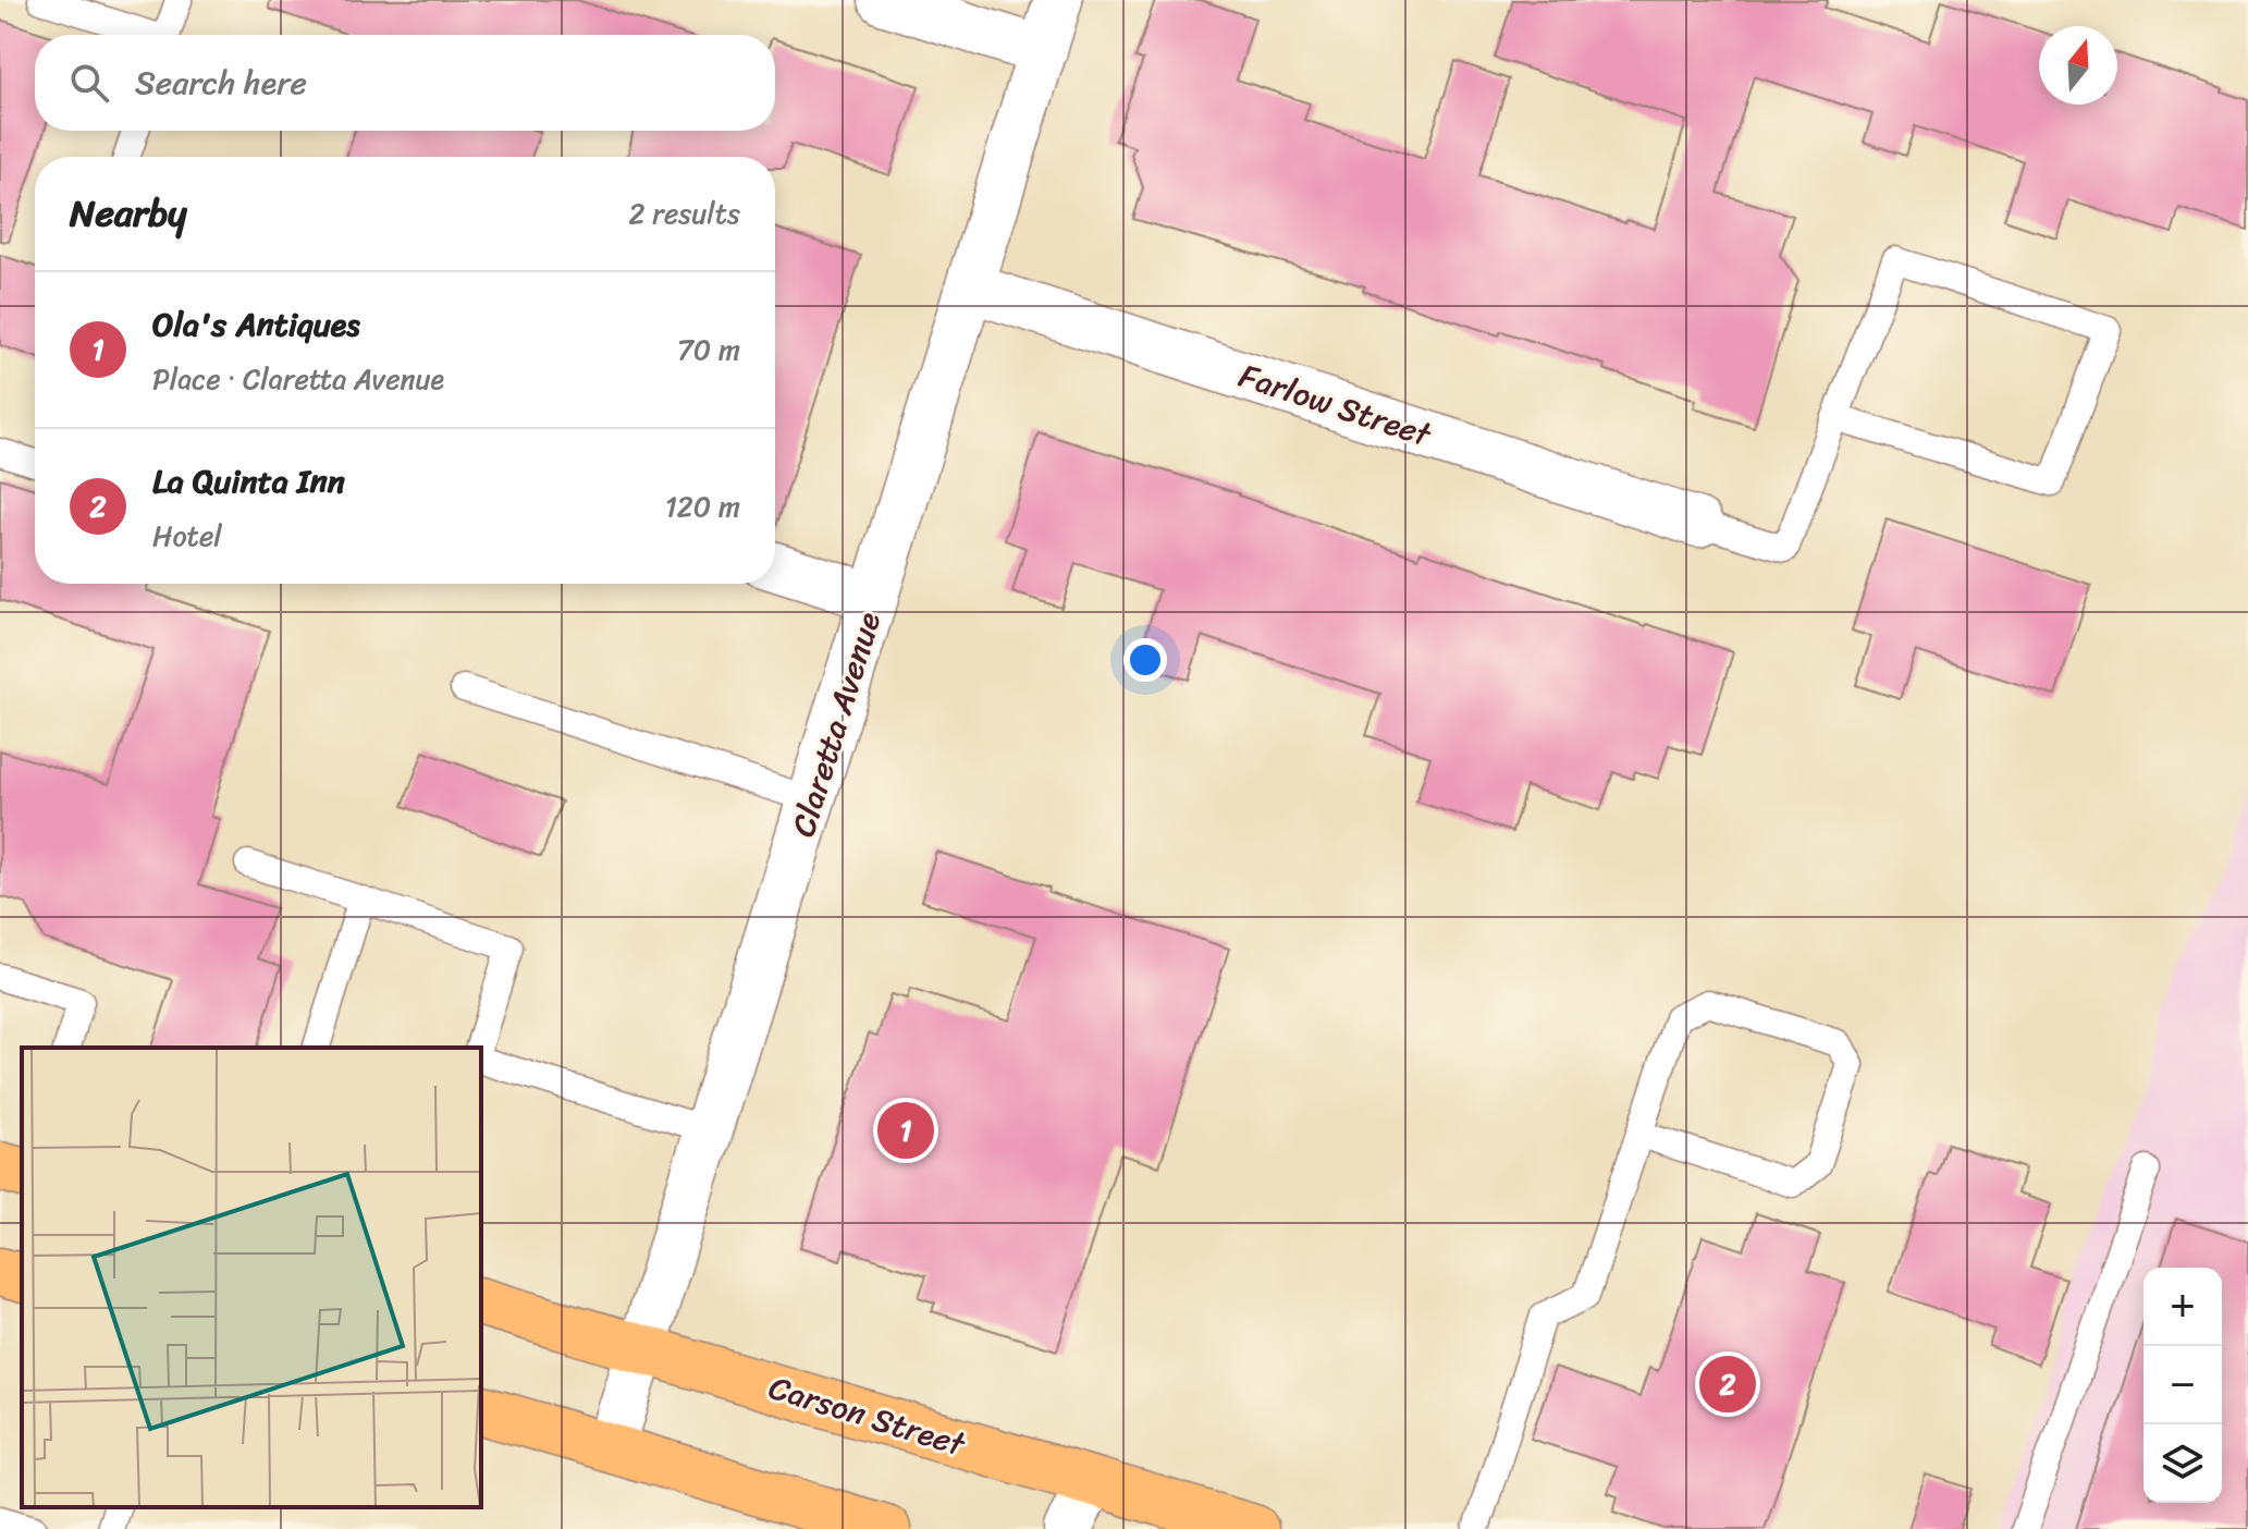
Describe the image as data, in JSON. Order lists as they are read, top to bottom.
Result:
{
  "streets": {
    "main road": ["Carson Street"],
    "street": ["Farlow Street", "Claretta Avenue"]
  },
  "crossings": [
    ["Farlow Street", "Claretta Avenue"],
    ["Claretta Avenue", "Carson Street"]
  ],
  "north": "top",
  "page": {
    "search": "Search here",
    "heading": ["Nearby", "2 results"],
    "list": [
      {
        "mark": "1",
        "name": "Ola's Antiques",
        "note": "Place · Claretta Avenue",
        "value": "70 m"
      },
      {
        "mark": "2",
        "name": "La Quinta Inn",
        "note": "Hotel",
        "value": "120 m"
      }
    ],
    "pins": ["1", "2"],
    "map_buttons": ["+", "−"]
  }
}
